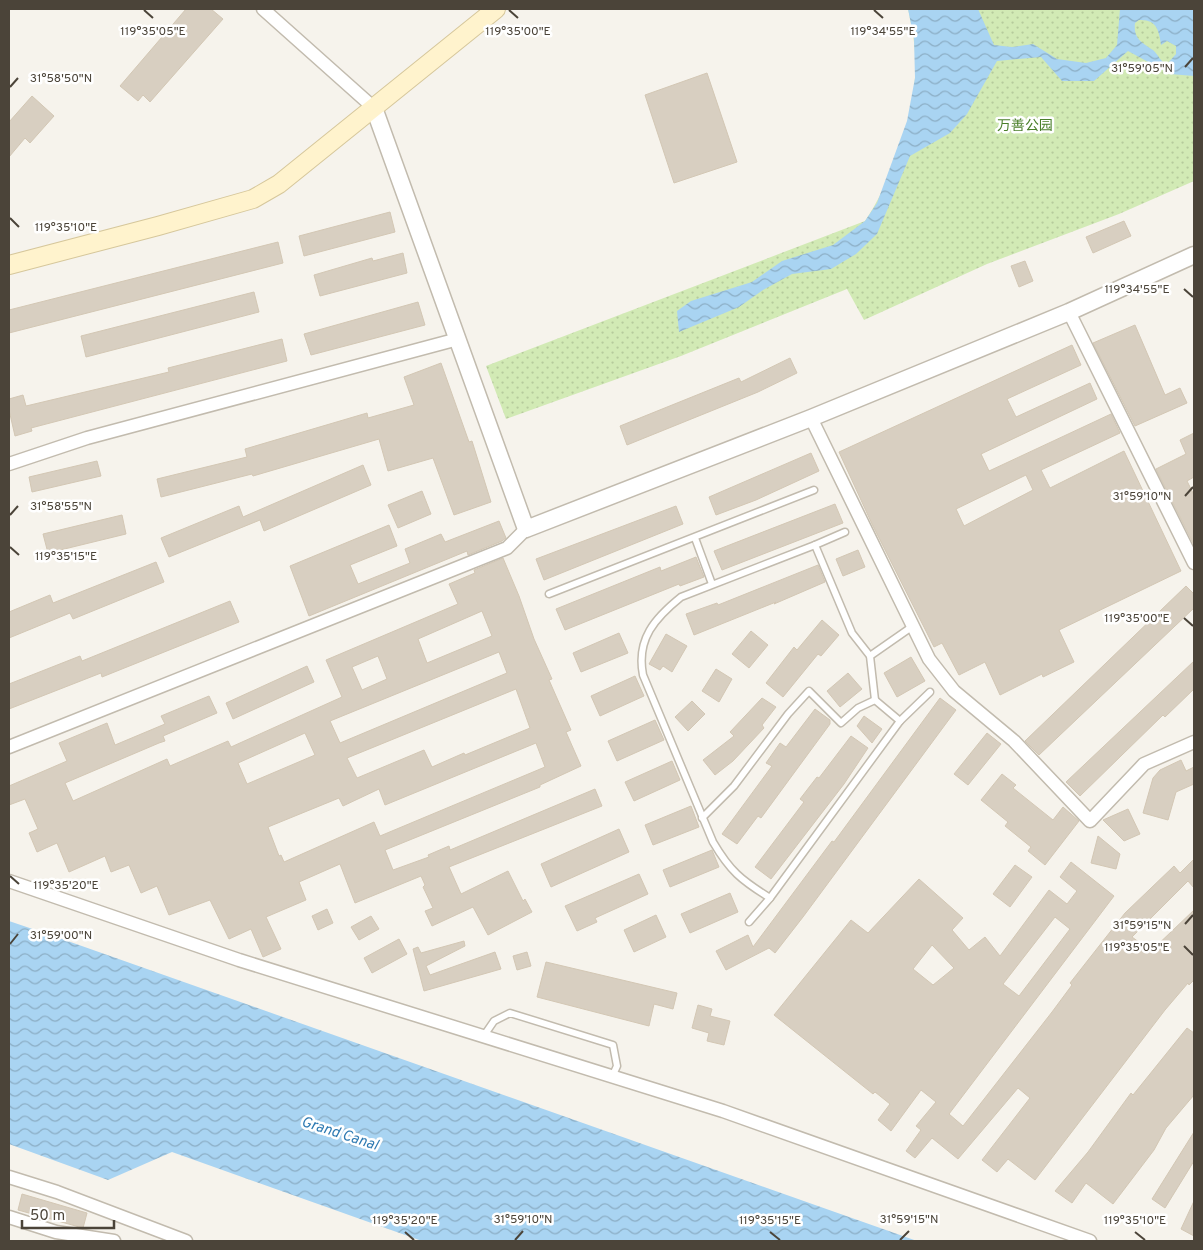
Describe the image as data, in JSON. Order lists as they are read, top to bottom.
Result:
{
  "water": ["Grand Canal"],
  "parks": ["万善公园"],
  "scale_bar": "50 m",
  "coordinates": [
    "119°35'05\"E",
    "119°35'00\"E",
    "119°34'55\"E",
    "31°59'05\"N",
    "31°58'50\"N",
    "119°35'10\"E",
    "31°59'10\"N",
    "31°58'55\"N",
    "119°35'15\"E",
    "119°35'20\"E",
    "31°59'15\"N",
    "31°59'00\"N"
  ]
}
